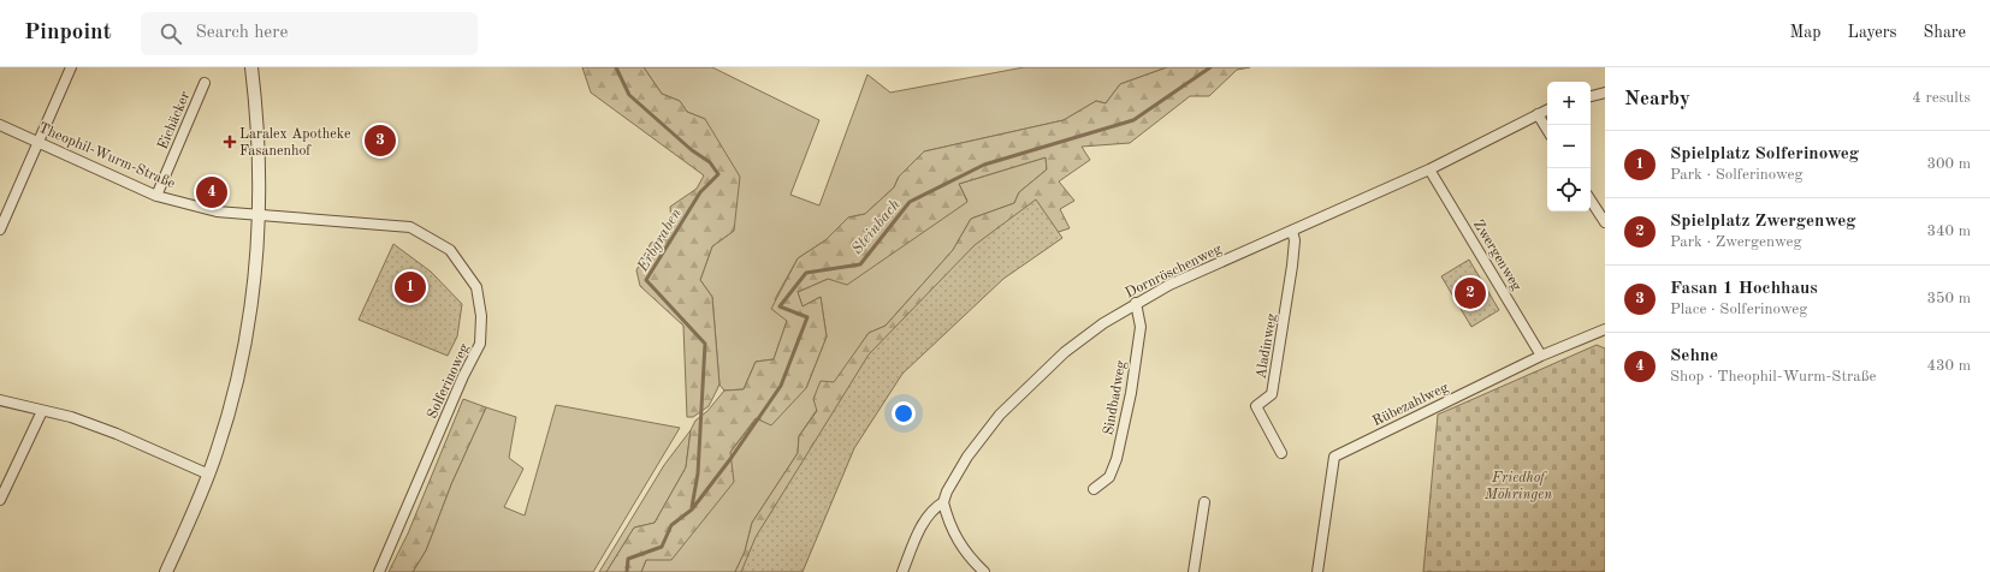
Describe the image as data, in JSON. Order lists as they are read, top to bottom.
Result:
{
  "streets": {
    "street": [
      "Eichäcker",
      "Theophil-Wurm-Straße",
      "Zwergenweg",
      "Dornröschenweg",
      "Aladinweg",
      "Solferinoweg",
      "Sindbadweg",
      "Rübezahlweg"
    ]
  },
  "crossings": [
    ["Eichäcker", "Theophil-Wurm-Straße"],
    ["Theophil-Wurm-Straße", "Solferinoweg"],
    ["Zwergenweg", "Dornröschenweg"],
    ["Zwergenweg", "Rübezahlweg"],
    ["Dornröschenweg", "Aladinweg"],
    ["Dornröschenweg", "Sindbadweg"]
  ],
  "water": ["Steinbach", "Erbgraben"],
  "parks": ["Friedhof Möhringen"],
  "places": {
    "health": ["Laralex Apotheke Fasanenhof"]
  },
  "page": {
    "header": "Pinpoint",
    "search": "Search here",
    "nav": ["Map", "Layers", "Share"],
    "heading": ["Nearby", "4 results"],
    "map_buttons": ["+", "−"],
    "pins": [
      "3",
      "4",
      "1",
      "2"
    ],
    "list": [
      {
        "mark": "1",
        "name": "Spielplatz Solferinoweg",
        "note": "Park · Solferinoweg",
        "value": "300 m"
      },
      {
        "mark": "2",
        "name": "Spielplatz Zwergenweg",
        "note": "Park · Zwergenweg",
        "value": "340 m"
      },
      {
        "mark": "3",
        "name": "Fasan 1 Hochhaus",
        "note": "Place · Solferinoweg",
        "value": "350 m"
      },
      {
        "mark": "4",
        "name": "Sehne",
        "note": "Shop · Theophil-Wurm-Straße",
        "value": "430 m"
      }
    ]
  }
}
